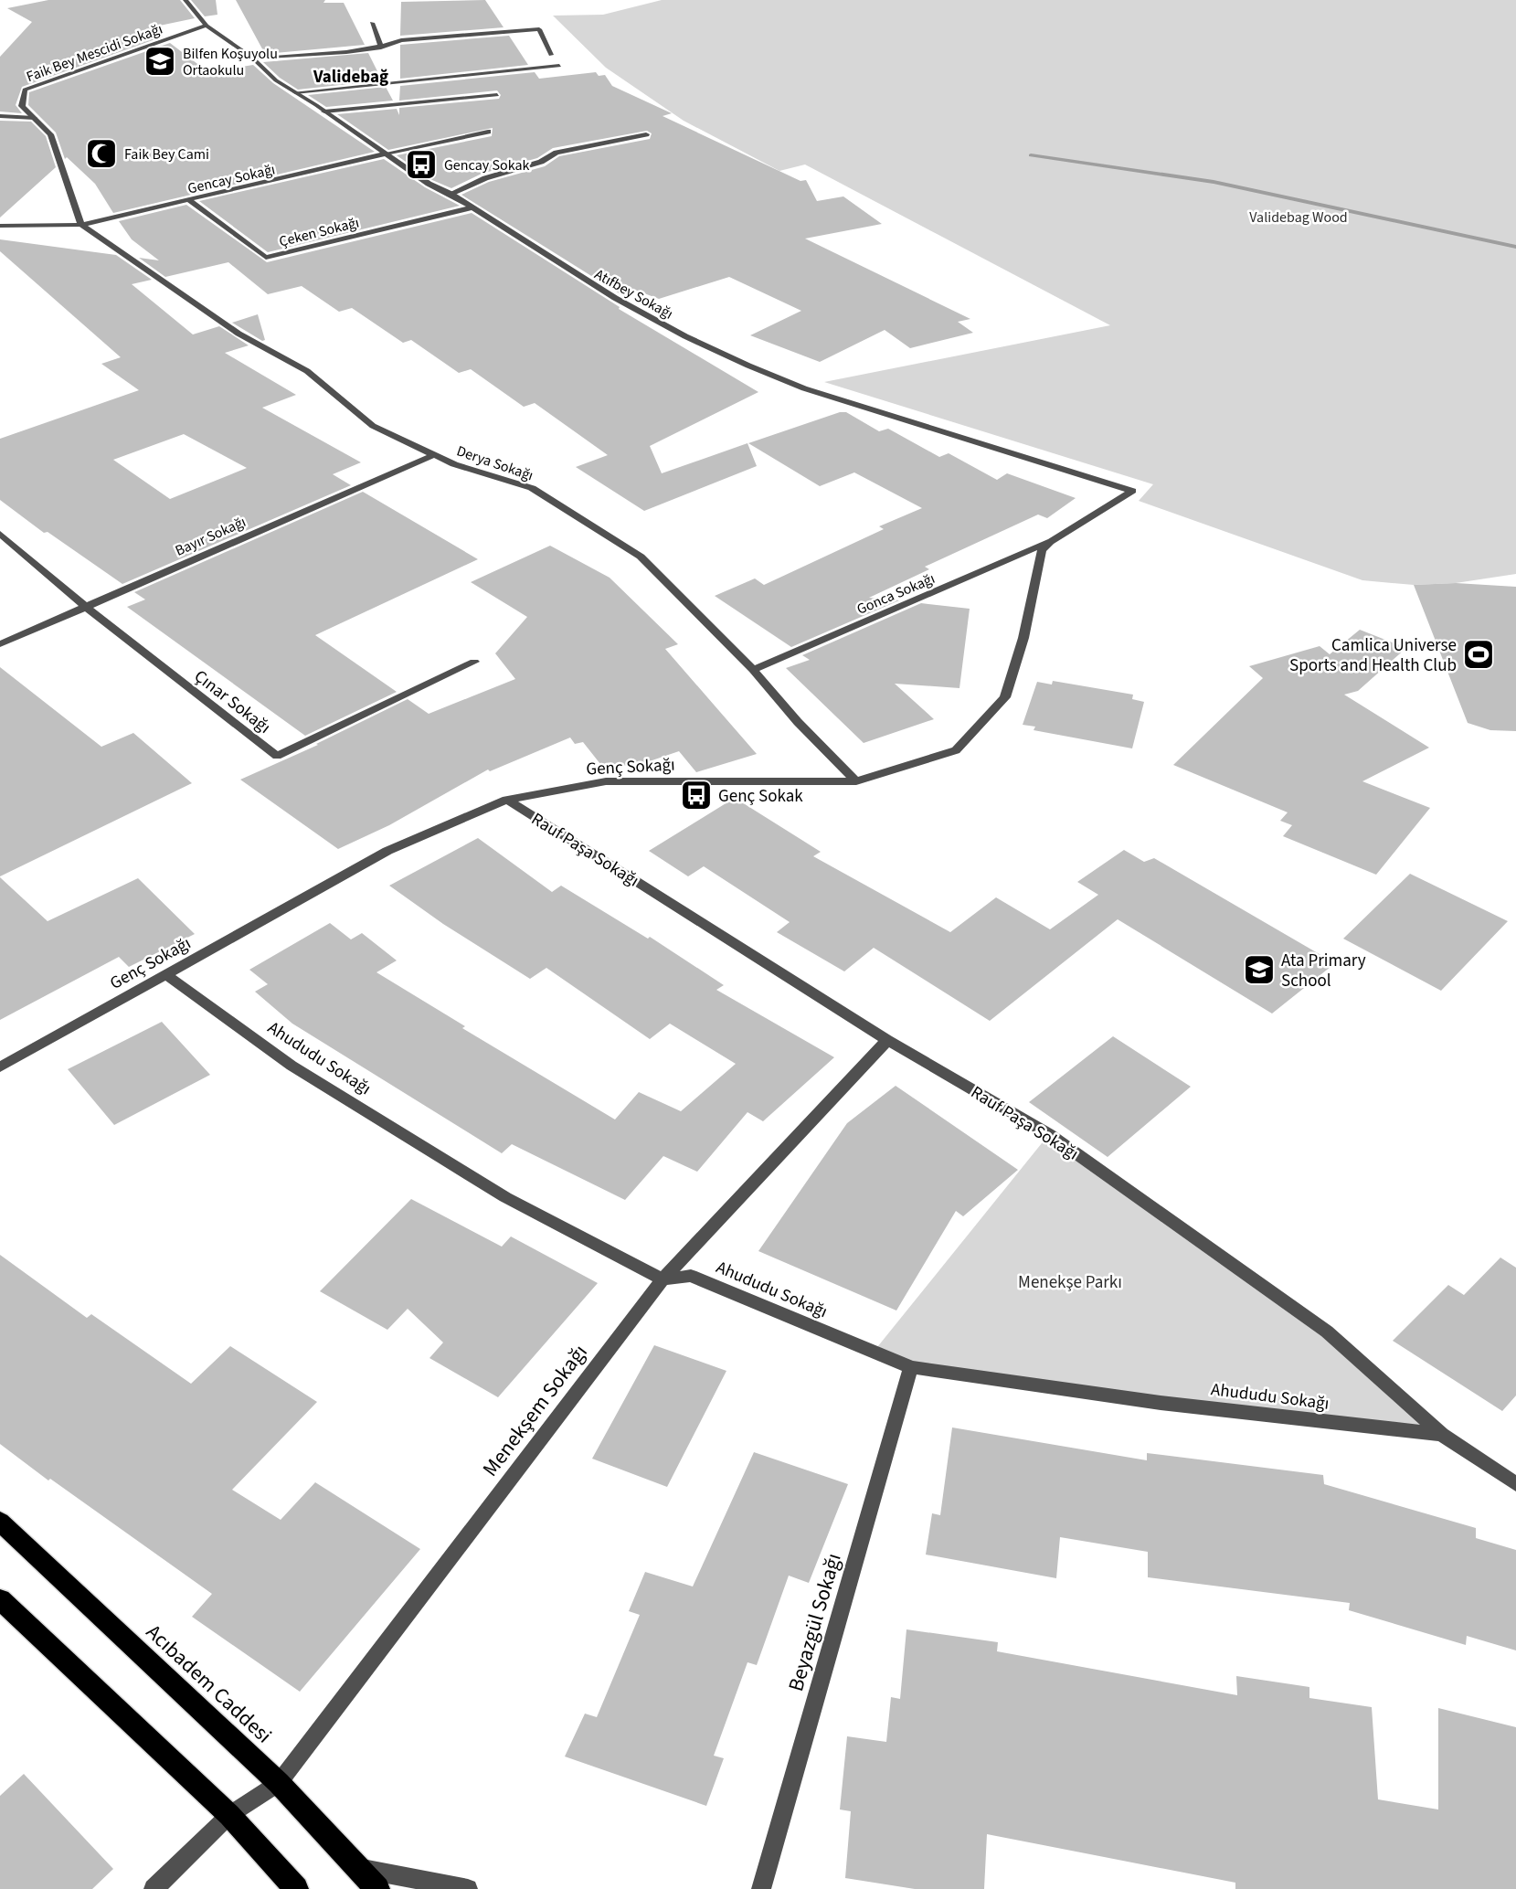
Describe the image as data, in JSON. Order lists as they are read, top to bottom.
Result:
{
  "streets": {
    "main road": ["Acıbadem Caddesi"],
    "street": [
      "Faik Bey Mescidi Sokağı",
      "Gencay Sokağı",
      "Çeken Sokağı",
      "Atıfbey Sokağı",
      "Derya Sokağı",
      "Bayır Sokağı",
      "Gonca Sokağı",
      "Çınar Sokağı",
      "Genç Sokağı",
      "Rauf Paşa Sokağı",
      "Ahududu Sokağı",
      "Menekşem Sokağı",
      "Beyazgül Sokağı"
    ]
  },
  "crossings": [
    ["Faik Bey Mescidi Sokağı", "Gencay Sokağı"],
    ["Faik Bey Mescidi Sokağı", "Atıfbey Sokağı"],
    ["Faik Bey Mescidi Sokağı", "Derya Sokağı"],
    ["Gencay Sokağı", "Çeken Sokağı"],
    ["Gencay Sokağı", "Atıfbey Sokağı"],
    ["Gencay Sokağı", "Derya Sokağı"],
    ["Çeken Sokağı", "Atıfbey Sokağı"],
    ["Atıfbey Sokağı", "Gonca Sokağı"],
    ["Atıfbey Sokağı", "Genç Sokağı"],
    ["Derya Sokağı", "Bayır Sokağı"],
    ["Derya Sokağı", "Gonca Sokağı"],
    ["Derya Sokağı", "Genç Sokağı"],
    ["Bayır Sokağı", "Çınar Sokağı"],
    ["Gonca Sokağı", "Genç Sokağı"],
    ["Genç Sokağı", "Rauf Paşa Sokağı"],
    ["Genç Sokağı", "Ahududu Sokağı"],
    ["Rauf Paşa Sokağı", "Ahududu Sokağı"],
    ["Rauf Paşa Sokağı", "Menekşem Sokağı"],
    ["Ahududu Sokağı", "Menekşem Sokağı"],
    ["Ahududu Sokağı", "Beyazgül Sokağı"],
    ["Menekşem Sokağı", "Acıbadem Caddesi"]
  ],
  "districts": ["Validebağ"],
  "parks": ["Validebag Wood", "Menekşe Parkı"],
  "places": {
    "school or university": ["Bilfen Koşuyolu Ortaokulu", "Ata Primary School"],
    "mosque": ["Faik Bey Cami"],
    "bus stop": ["Gencay Sokak", "Genç Sokak"],
    "sports": ["Camlica Universe Sports and Health Club"]
  }
}
